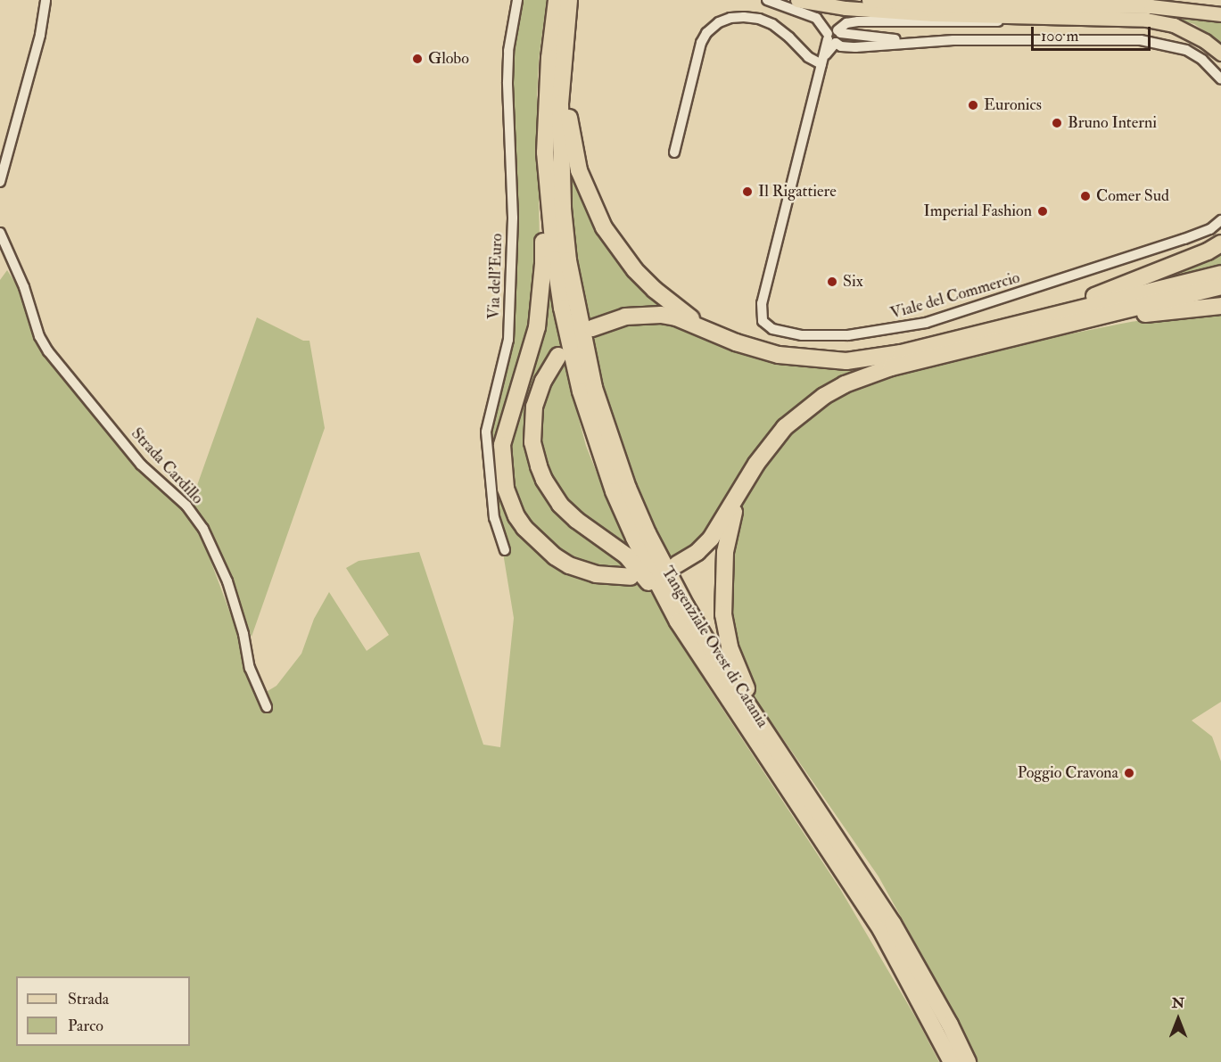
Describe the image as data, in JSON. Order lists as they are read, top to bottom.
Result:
{
  "streets": {
    "highway": ["Tangenziale Ovest di Catania"],
    "street": ["Via dell'Euro", "Viale del Commercio", "Strada Cardillo"]
  },
  "places": [
    "Globo",
    "Euronics",
    "Bruno Interni",
    "Il Rigattiere",
    "Comer Sud",
    "Imperial Fashion",
    "Six",
    "Poggio Cravona"
  ],
  "legend": ["Strada", "Parco"],
  "scale_bar": "100 m",
  "north": "top"
}
